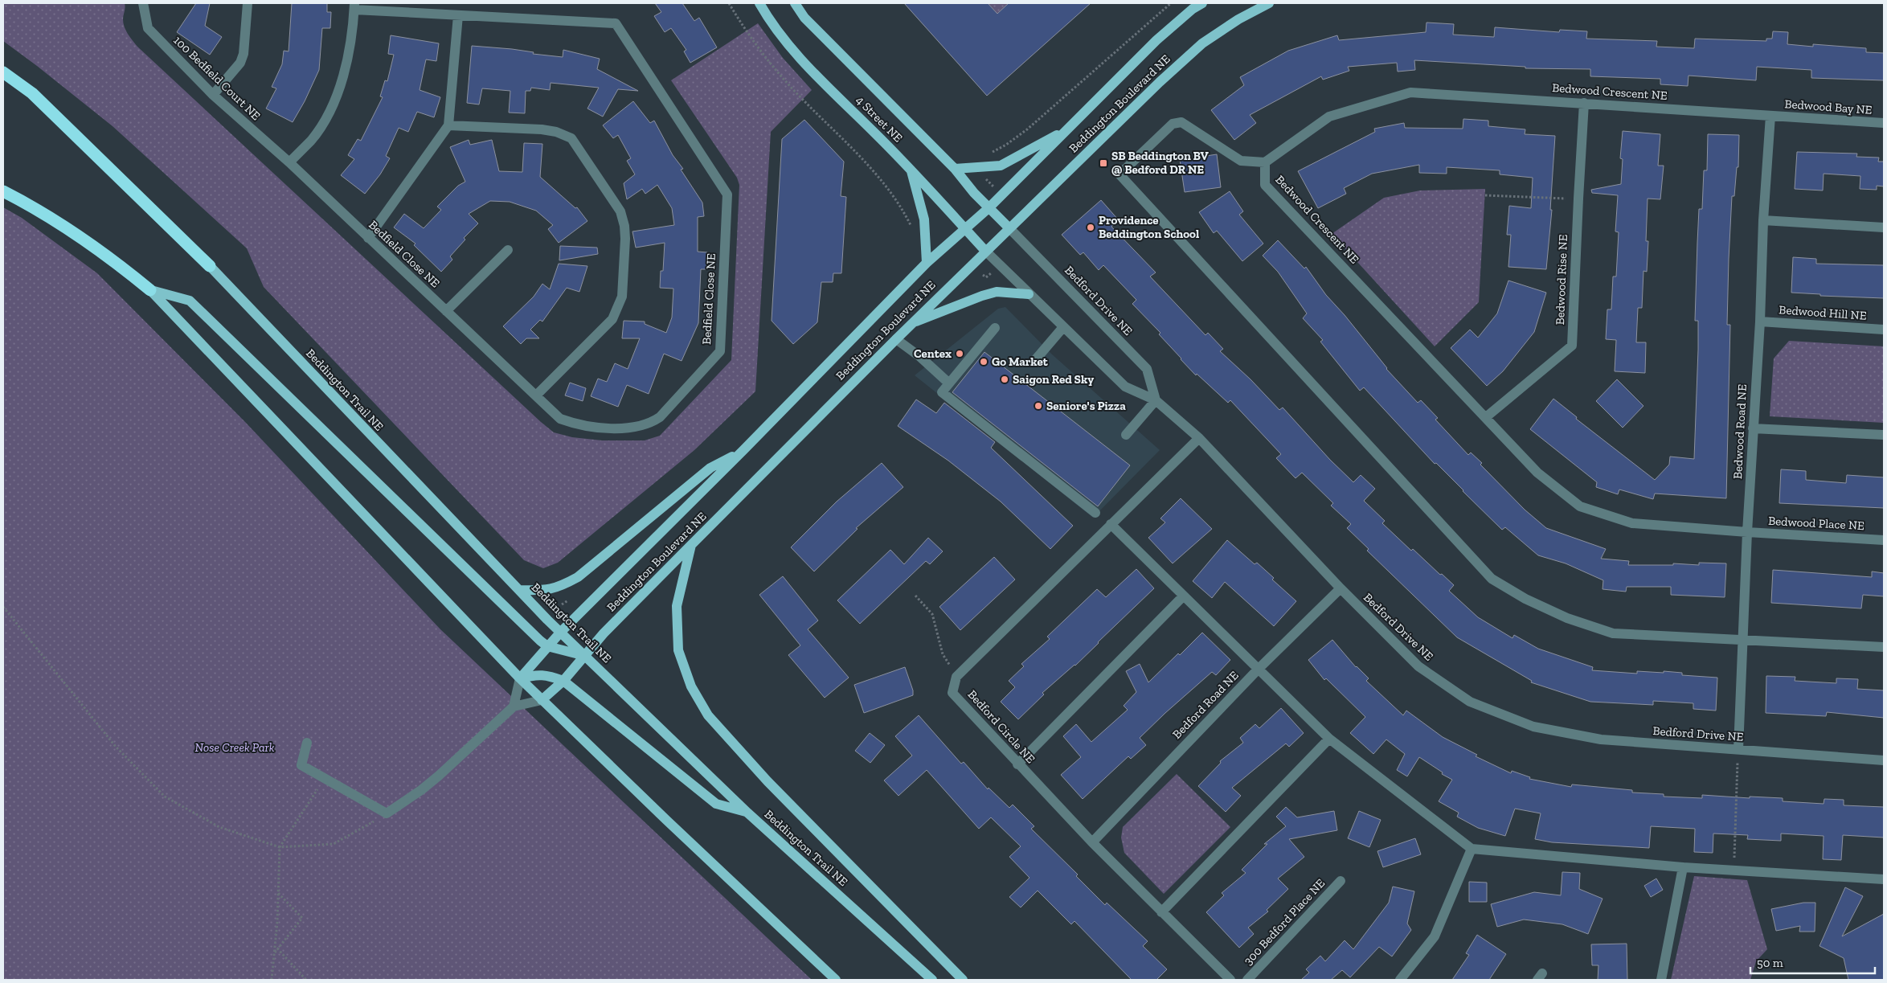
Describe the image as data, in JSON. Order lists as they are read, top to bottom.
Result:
{
  "streets": {
    "main road": ["Beddington Boulevard NE", "4 Street NE", "Beddington Trail NE"],
    "street": [
      "100 Bedfield Court NE",
      "Bedwood Crescent NE",
      "Bedwood Bay NE",
      "Bedfield Close NE",
      "Bedwood Rise NE",
      "Bedford Drive NE",
      "Bedwood Hill NE",
      "Bedwood Road NE",
      "Bedwood Place NE",
      "Bedford Road NE",
      "Bedford Circle NE",
      "300 Bedford Place NE"
    ]
  },
  "crossings": [
    ["100 Bedfield Court NE", "Bedfield Close NE"],
    ["Bedwood Crescent NE", "Bedwood Bay NE"],
    ["Bedwood Crescent NE", "Bedwood Rise NE"],
    ["Bedwood Crescent NE", "Bedwood Road NE"],
    ["Bedwood Crescent NE", "Bedwood Place NE"],
    ["Beddington Boulevard NE", "4 Street NE"],
    ["Beddington Boulevard NE", "Bedford Drive NE"],
    ["Beddington Boulevard NE", "Beddington Trail NE"],
    ["Bedwood Bay NE", "Bedwood Road NE"],
    ["4 Street NE", "Bedford Drive NE"],
    ["Bedford Drive NE", "Bedwood Road NE"],
    ["Bedford Drive NE", "Bedford Road NE"],
    ["Bedwood Hill NE", "Bedwood Road NE"],
    ["Bedwood Road NE", "Bedwood Place NE"],
    ["Bedford Road NE", "Bedford Circle NE"]
  ],
  "parks": ["Nose Creek Park"],
  "places": {
    "transit": ["SB Beddington BV @ Bedford DR NE"],
    "other": [
      "Providence Beddington School",
      "Centex",
      "Go Market",
      "Saigon Red Sky",
      "Seniore's Pizza"
    ]
  },
  "scale_bar": "50 m"
}
